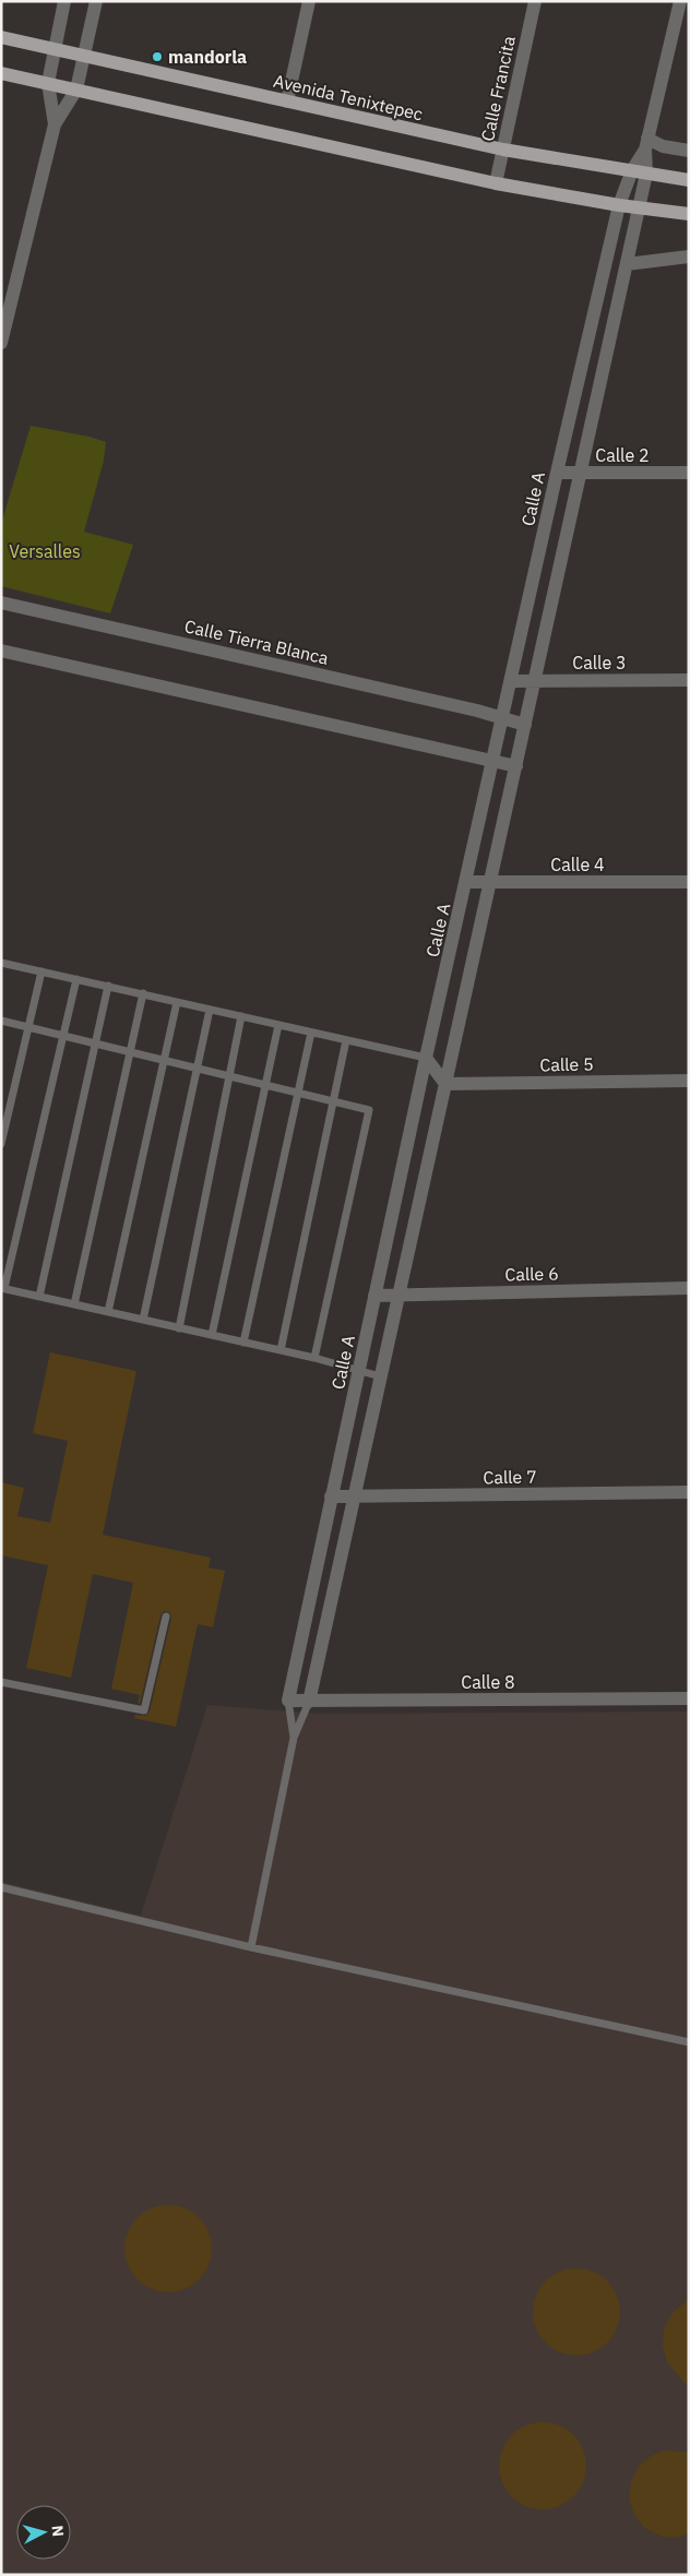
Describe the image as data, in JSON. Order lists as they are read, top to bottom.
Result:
{
  "streets": {
    "main road": ["Avenida Tenixtepec"],
    "street": [
      "Calle Francita",
      "Calle 2",
      "Calle A",
      "Calle Tierra Blanca",
      "Calle 3",
      "Calle 4",
      "Calle 5",
      "Calle 6",
      "Calle 7",
      "Calle 8"
    ]
  },
  "crossings": [
    ["Calle Francita", "Avenida Tenixtepec"],
    ["Avenida Tenixtepec", "Calle A"],
    ["Calle 2", "Calle A"],
    ["Calle A", "Calle Tierra Blanca"],
    ["Calle A", "Calle 3"],
    ["Calle A", "Calle 4"],
    ["Calle A", "Calle 6"],
    ["Calle A", "Calle 7"],
    ["Calle A", "Calle 8"]
  ],
  "parks": ["Versalles"],
  "places": ["mandorla"],
  "north": "right"
}
